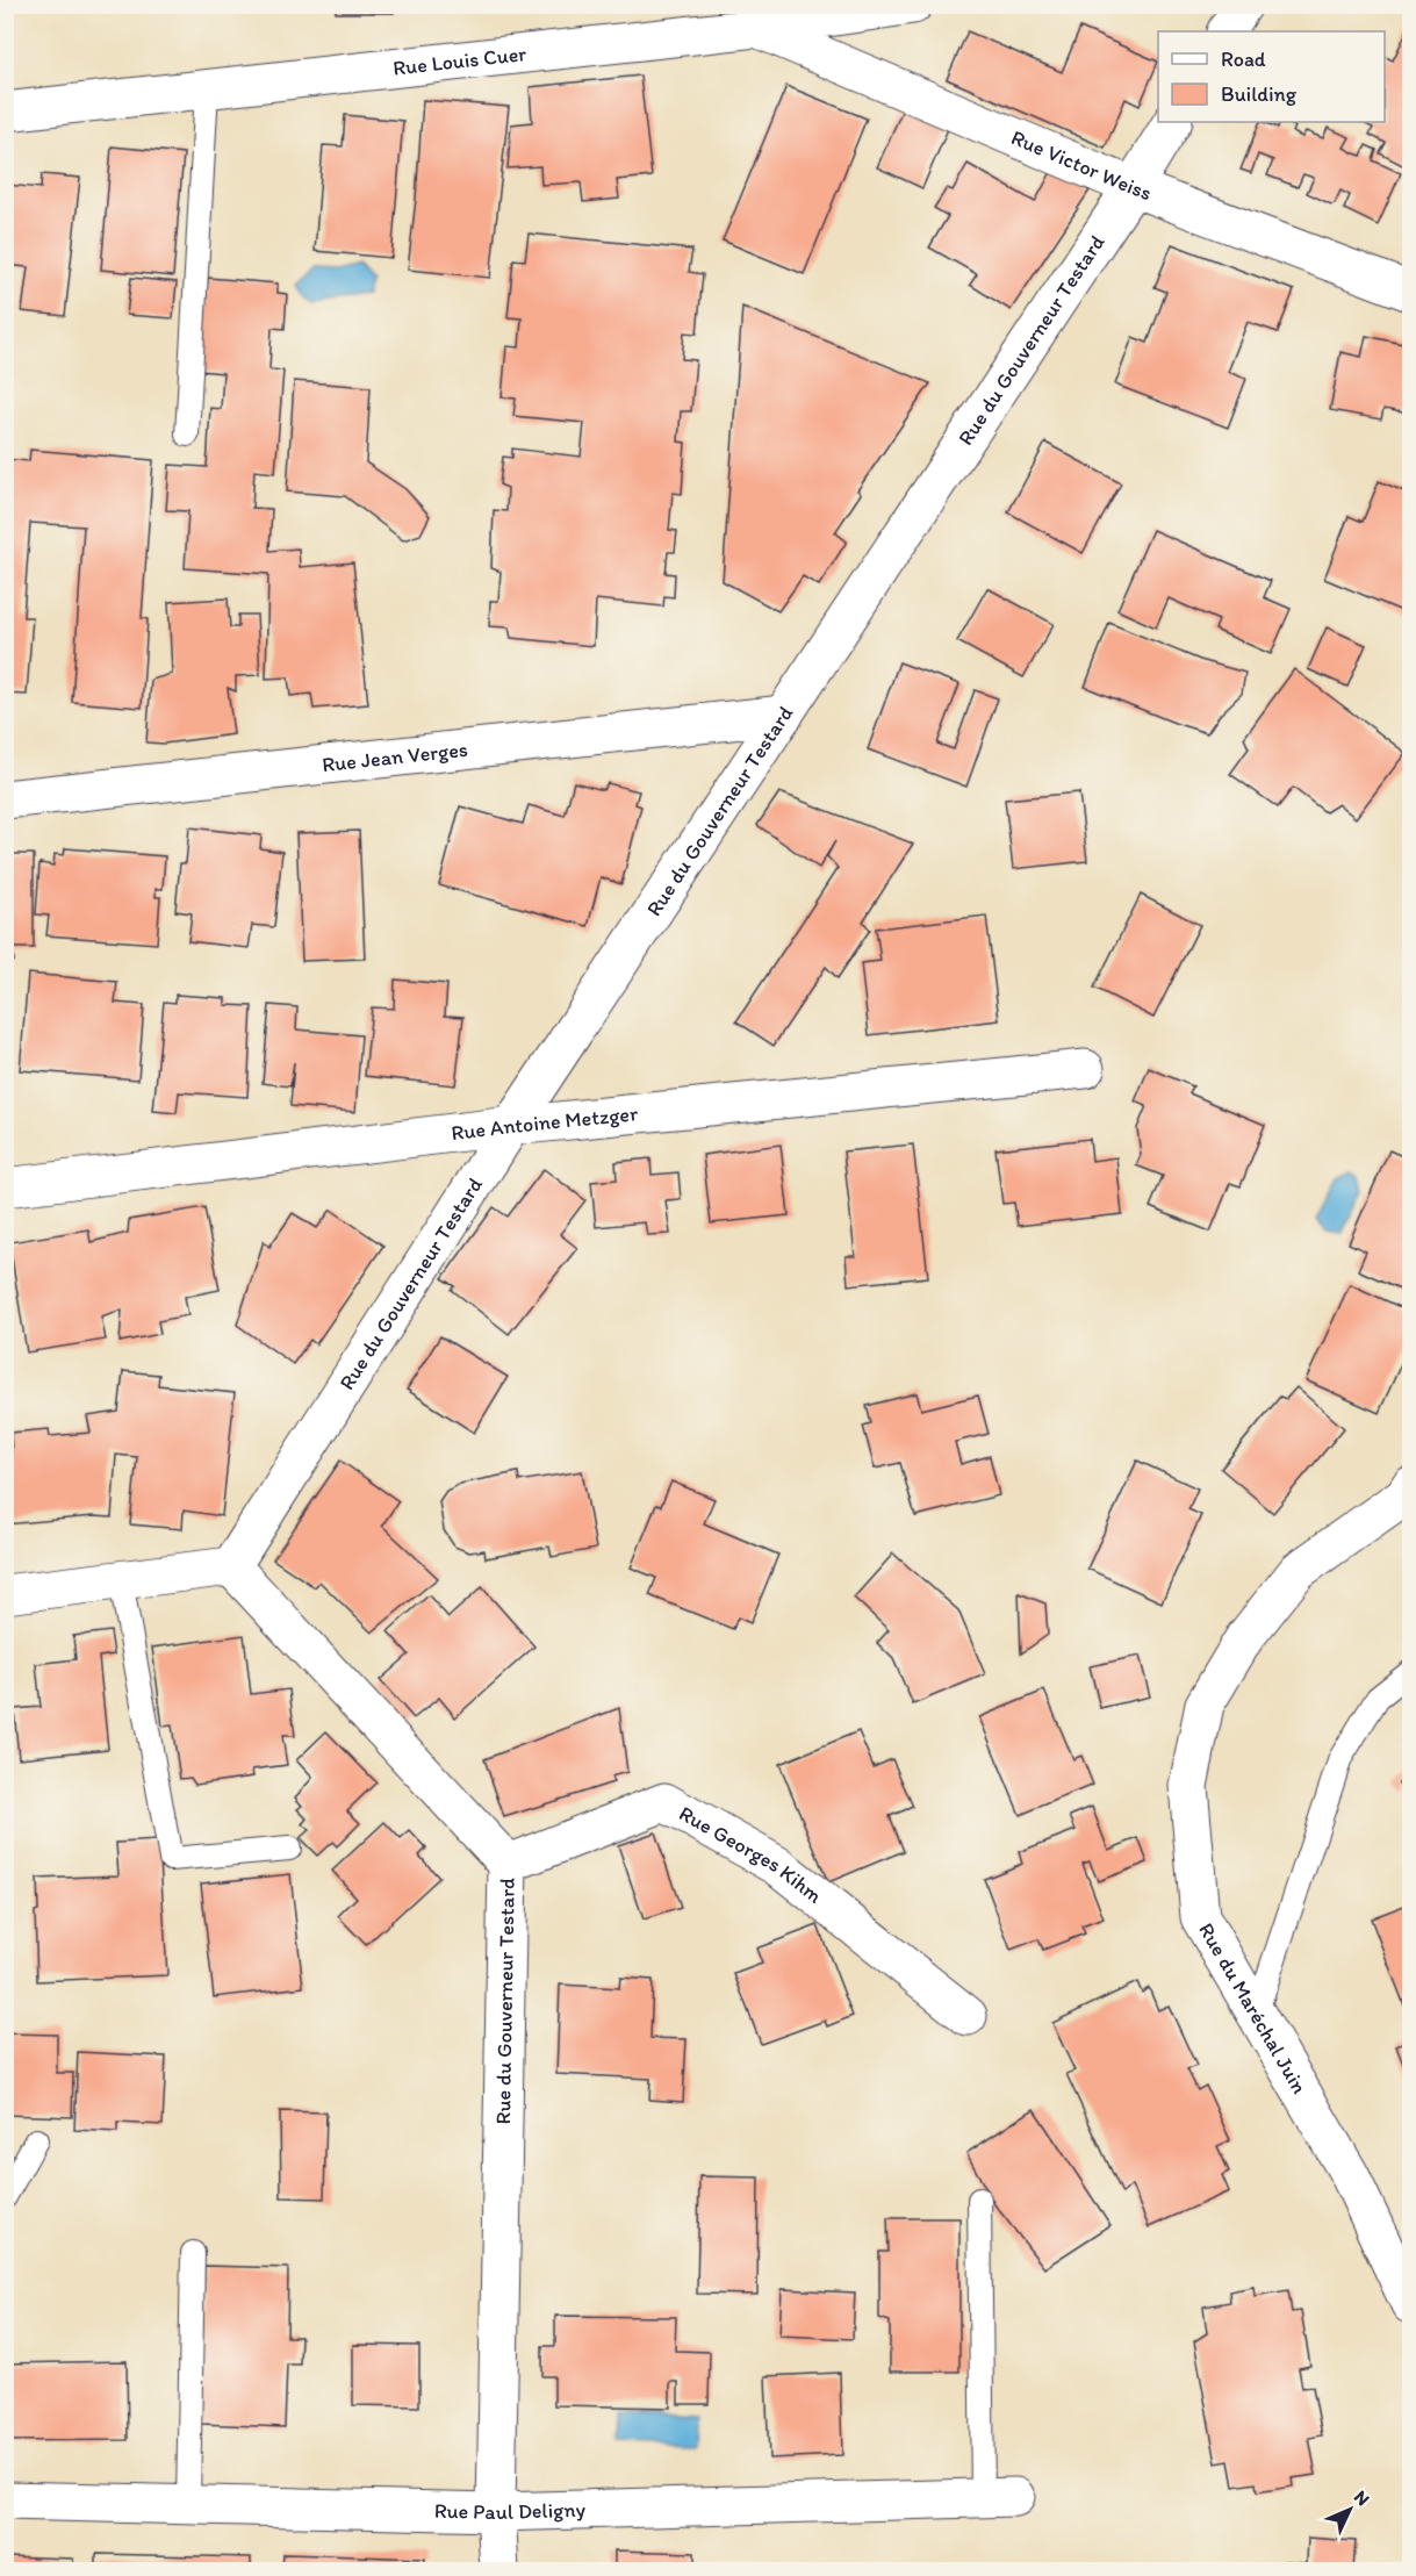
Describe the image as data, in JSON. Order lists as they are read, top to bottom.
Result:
{
  "streets": {
    "street": [
      "Rue Louis Cuer",
      "Rue Victor Weiss",
      "Rue du Gouverneur Testard",
      "Rue Jean Verges",
      "Rue Antoine Metzger",
      "Rue Georges Kihm",
      "Rue du Maréchal Juin",
      "Rue Paul Deligny"
    ]
  },
  "crossings": [
    ["Rue Louis Cuer", "Rue Victor Weiss"],
    ["Rue Victor Weiss", "Rue du Gouverneur Testard"],
    ["Rue du Gouverneur Testard", "Rue Jean Verges"],
    ["Rue du Gouverneur Testard", "Rue Antoine Metzger"],
    ["Rue du Gouverneur Testard", "Rue Georges Kihm"],
    ["Rue du Gouverneur Testard", "Rue Paul Deligny"]
  ],
  "legend": ["Road", "Building"],
  "north": "top right"
}
